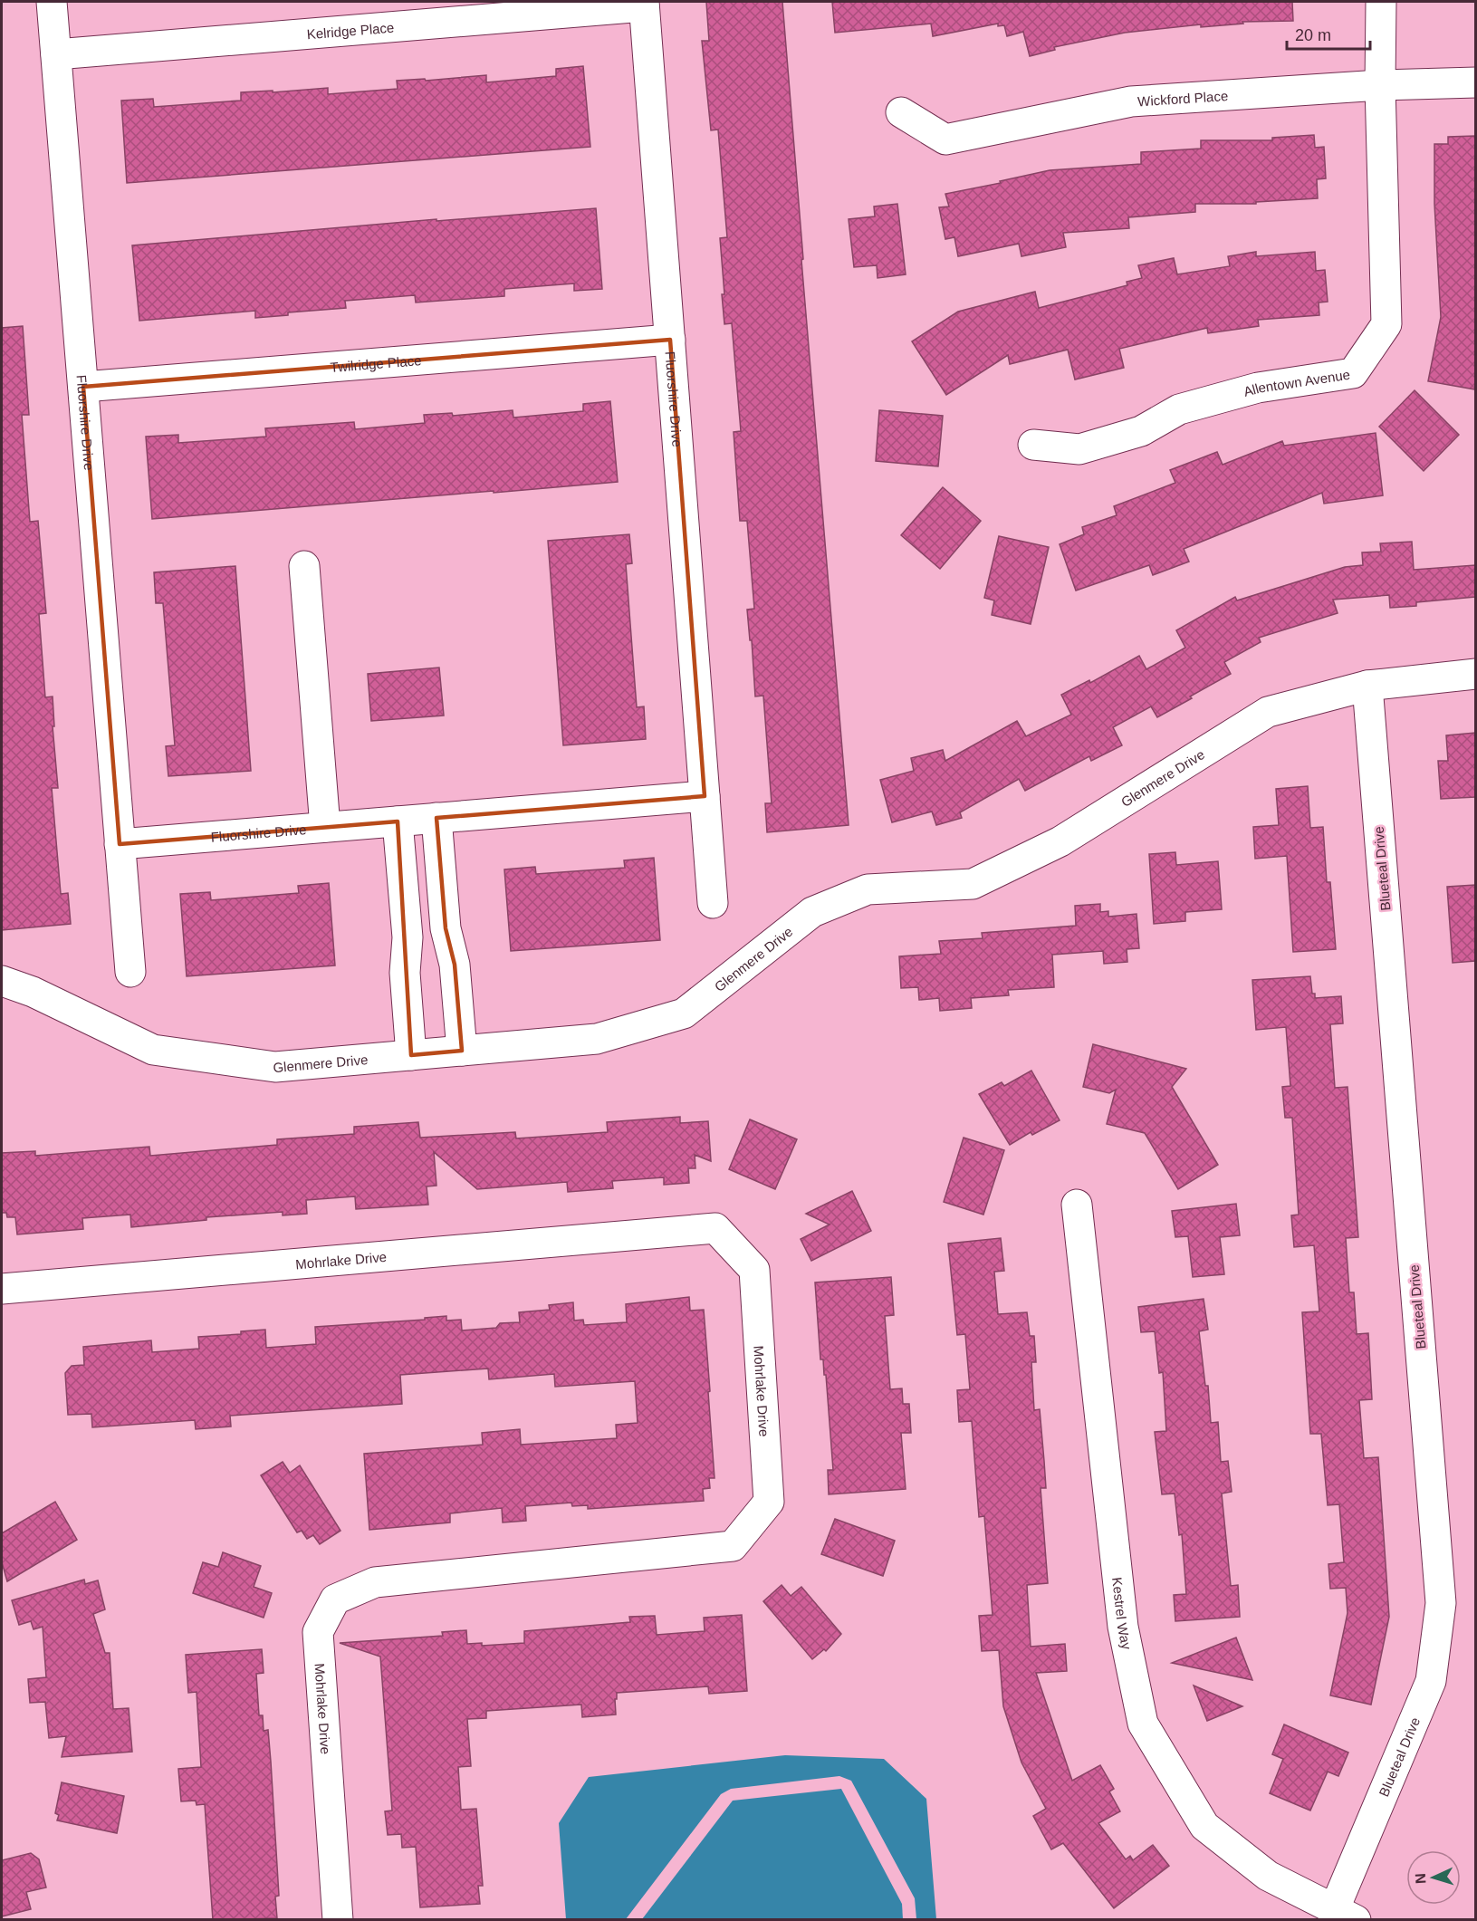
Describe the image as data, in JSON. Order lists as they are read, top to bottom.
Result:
{
  "streets": {
    "street": [
      "Kelridge Place",
      "Wickford Place",
      "Twilridge Place",
      "Allentown Avenue",
      "Fluorshire Drive",
      "Glenmere Drive",
      "Blueteal Drive",
      "Mohrlake Drive",
      "Kestrel Way"
    ]
  },
  "crossings": [
    ["Kelridge Place", "Fluorshire Drive"],
    ["Wickford Place", "Allentown Avenue"],
    ["Twilridge Place", "Fluorshire Drive"],
    ["Glenmere Drive", "Blueteal Drive"],
    ["Blueteal Drive", "Kestrel Way"]
  ],
  "scale_bar": "20 m",
  "north": "left"
}
